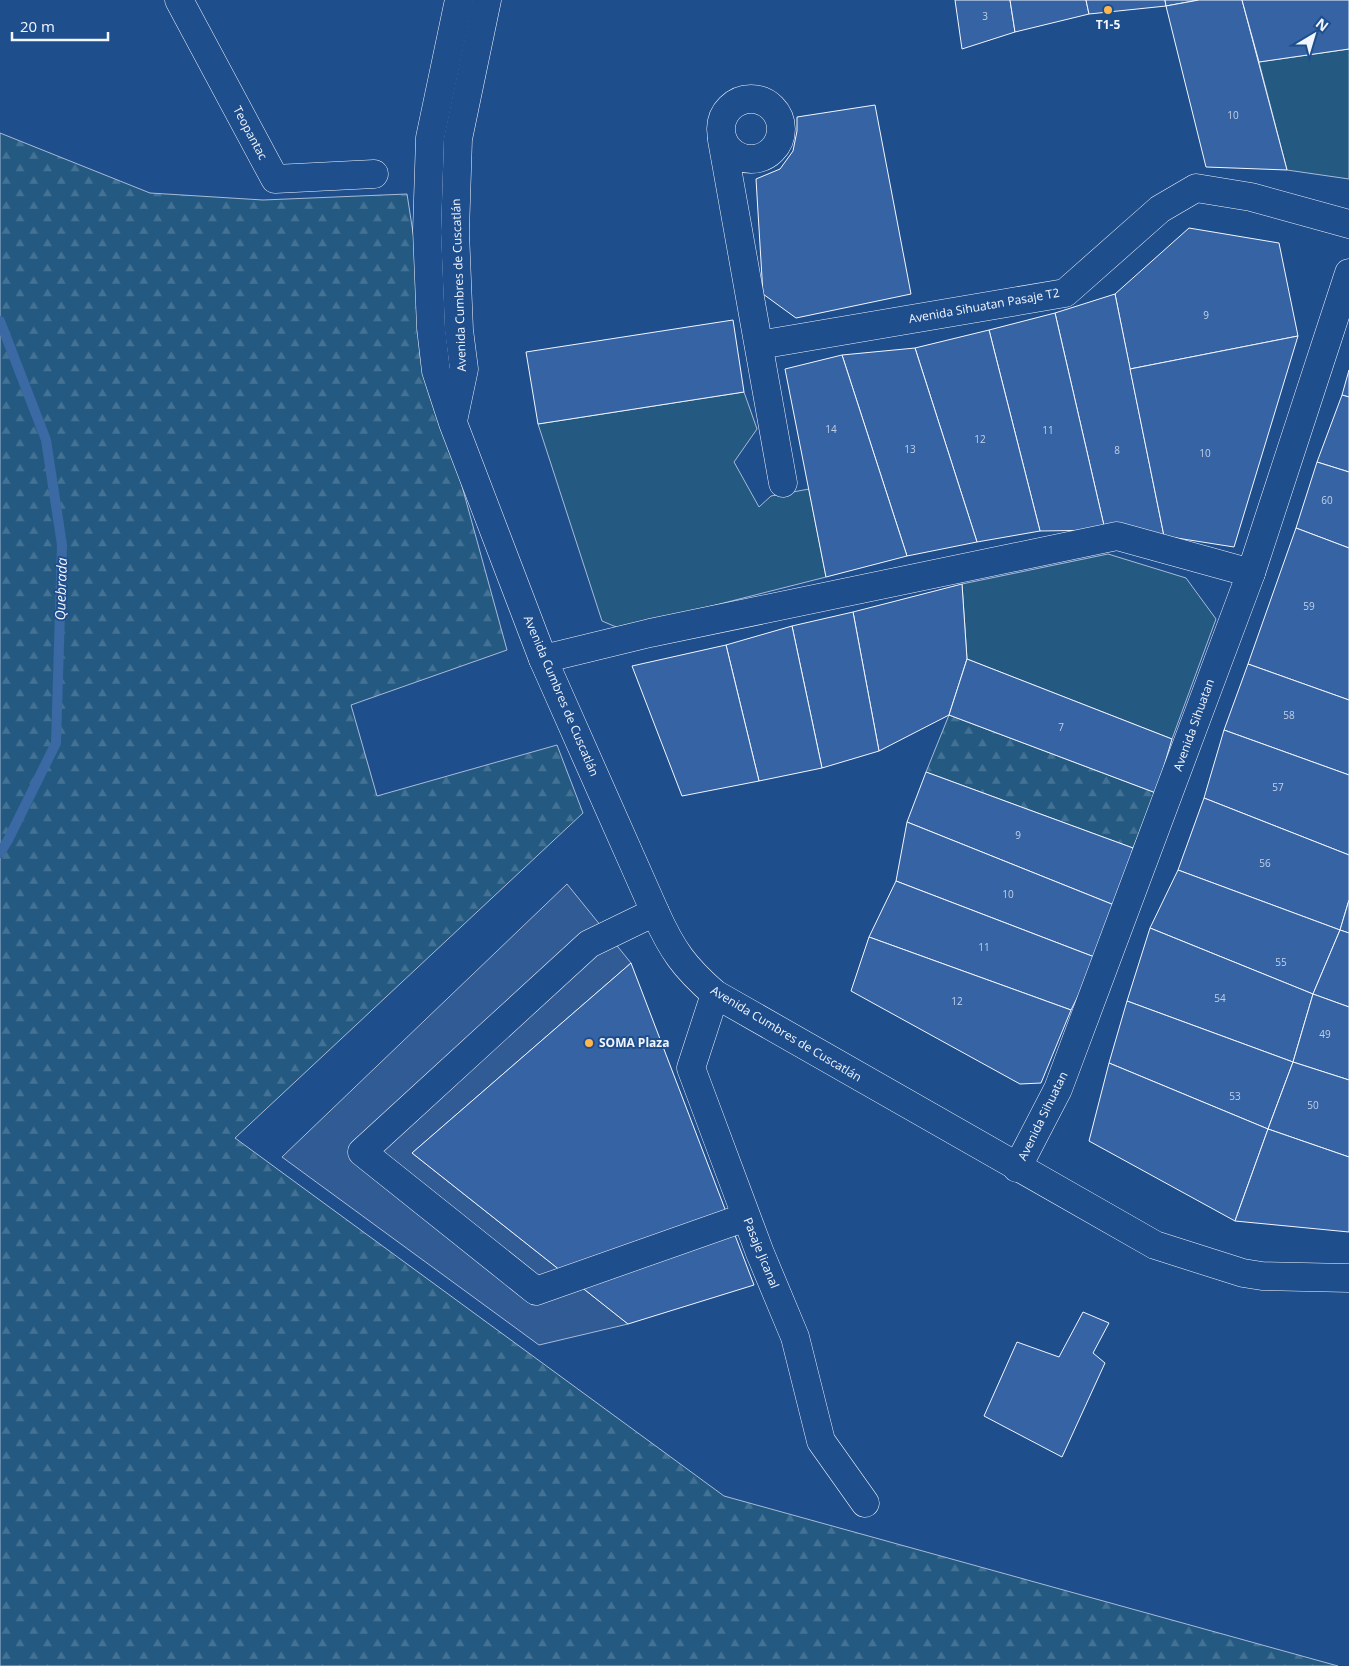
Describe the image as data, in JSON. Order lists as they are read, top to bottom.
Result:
{
  "streets": {
    "street": [
      "Teopantac",
      "Avenida Cumbres de Cuscatlán",
      "Avenida Sihuatan Pasaje T2",
      "Avenida Sihuatan",
      "Pasaje Jicanal"
    ]
  },
  "crossings": [
    ["Avenida Cumbres de Cuscatlán", "Avenida Sihuatan"],
    ["Avenida Cumbres de Cuscatlán", "Pasaje Jicanal"]
  ],
  "water": ["Quebrada"],
  "places": ["T1-5", "SOMA Plaza"],
  "house_numbers": [
    "3",
    "10",
    "9",
    "14",
    "11",
    "12",
    "13",
    "8",
    "10",
    "60",
    "59",
    "58",
    "7",
    "57",
    "9",
    "56",
    "10",
    "11",
    "55",
    "54",
    "12",
    "49",
    "53",
    "50"
  ],
  "scale_bar": "20 m",
  "north": "top right"
}
